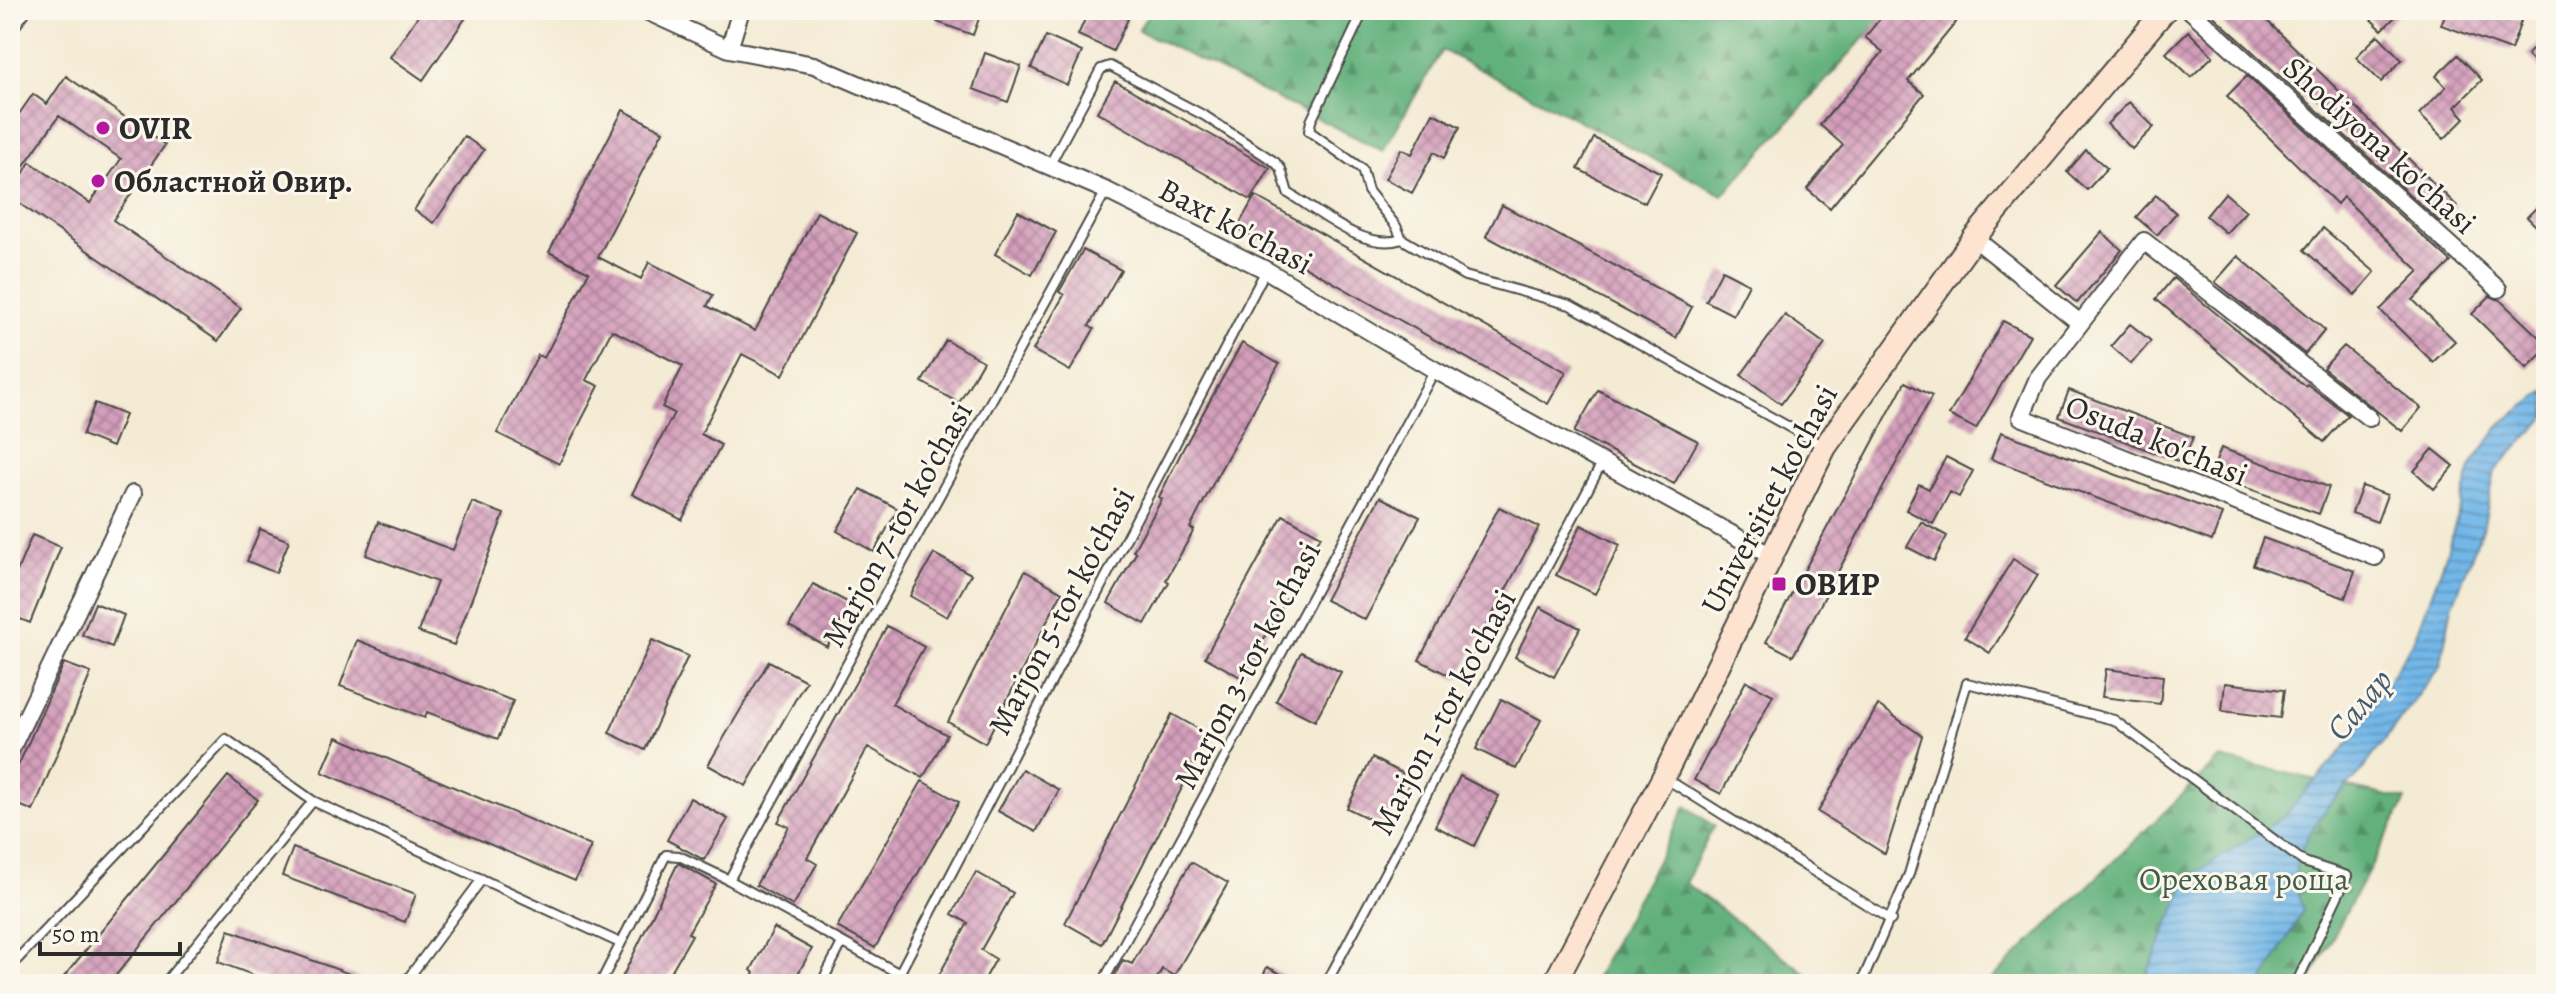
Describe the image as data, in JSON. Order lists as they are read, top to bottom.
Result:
{
  "streets": {
    "main road": ["Universitet ko'chasi"],
    "street": ["Shodiyona ko'chasi", "Baxt ko'chasi", "Osuda ko'chasi"],
    "lane": [
      "Marjon 7-tor ko'chasi",
      "Marjon 5-tor ko'chasi",
      "Marjon 3-tor ko'chasi",
      "Marjon 1-tor ko'chasi"
    ]
  },
  "crossings": [
    ["Baxt ko'chasi", "Universitet ko'chasi"],
    ["Baxt ko'chasi", "Marjon 7-tor ko'chasi"],
    ["Baxt ko'chasi", "Marjon 5-tor ko'chasi"],
    ["Baxt ko'chasi", "Marjon 3-tor ko'chasi"],
    ["Baxt ko'chasi", "Marjon 1-tor ko'chasi"]
  ],
  "water": ["Салар"],
  "parks": ["Ореховая роща"],
  "places": {
    "other": ["OVIR", "Областной Овир."],
    "transit": ["ОВИР"]
  },
  "scale_bar": "50 m"
}
